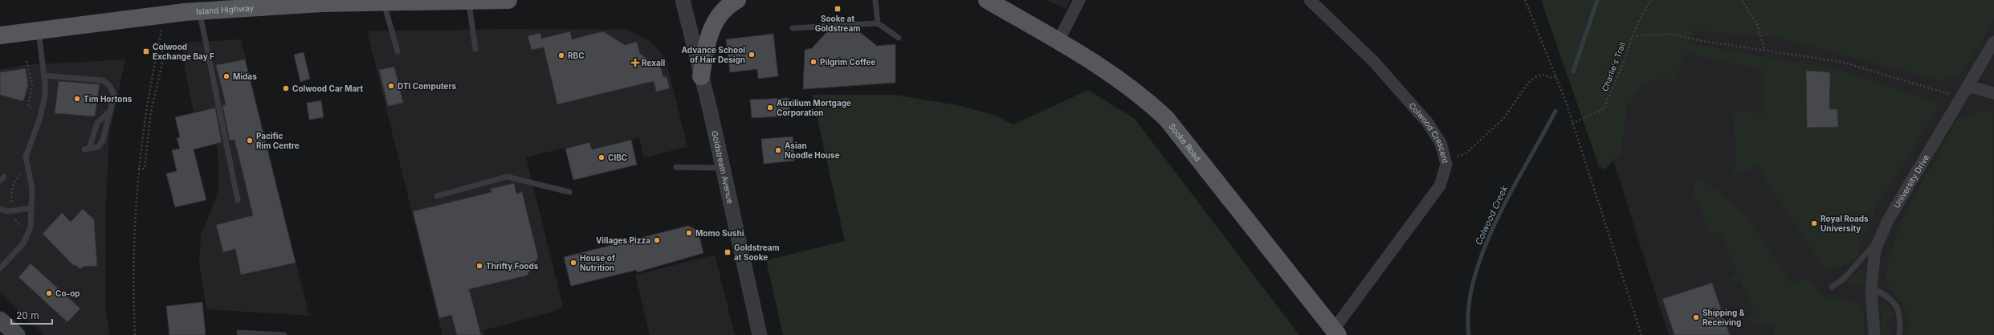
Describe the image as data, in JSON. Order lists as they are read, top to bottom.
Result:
{
  "streets": {
    "main road": ["Island Highway", "Sooke Road"],
    "street": ["Colwood Crescent", "Goldstream Avenue", "University Drive"],
    "path": ["Charlie's Trail"]
  },
  "crossings": [
    ["Colwood Crescent", "Sooke Road"]
  ],
  "water": ["Colwood Creek"],
  "places": {
    "transit": ["Sooke at Goldstream", "Colwood Exchange Bay F", "Goldstream at Sooke"],
    "other": [
      "Advance School of Hair Design",
      "RBC",
      "Pilgrim Coffee",
      "Midas",
      "DTI Computers",
      "Colwood Car Mart",
      "Tim Hortons",
      "Auxilium Mortgage Corporation",
      "Pacific Rim Centre",
      "Asian Noodle House",
      "CIBC",
      "Royal Roads University",
      "Momo Sushi",
      "Villages Pizza",
      "House of Nutrition",
      "Thrifty Foods",
      "Co-op",
      "Shipping & Receiving"
    ],
    "health": ["Rexall"]
  },
  "scale_bar": "20 m"
}
